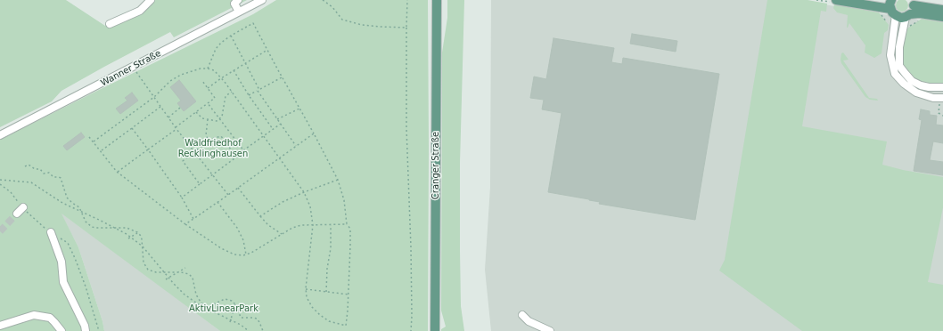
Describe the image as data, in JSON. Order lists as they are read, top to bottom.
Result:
{
  "streets": {
    "main road": ["Cranger Straße"],
    "street": ["Wanner Straße"]
  },
  "parks": ["Waldfriedhof Recklinghausen", "AktivLinearPark"]
}
